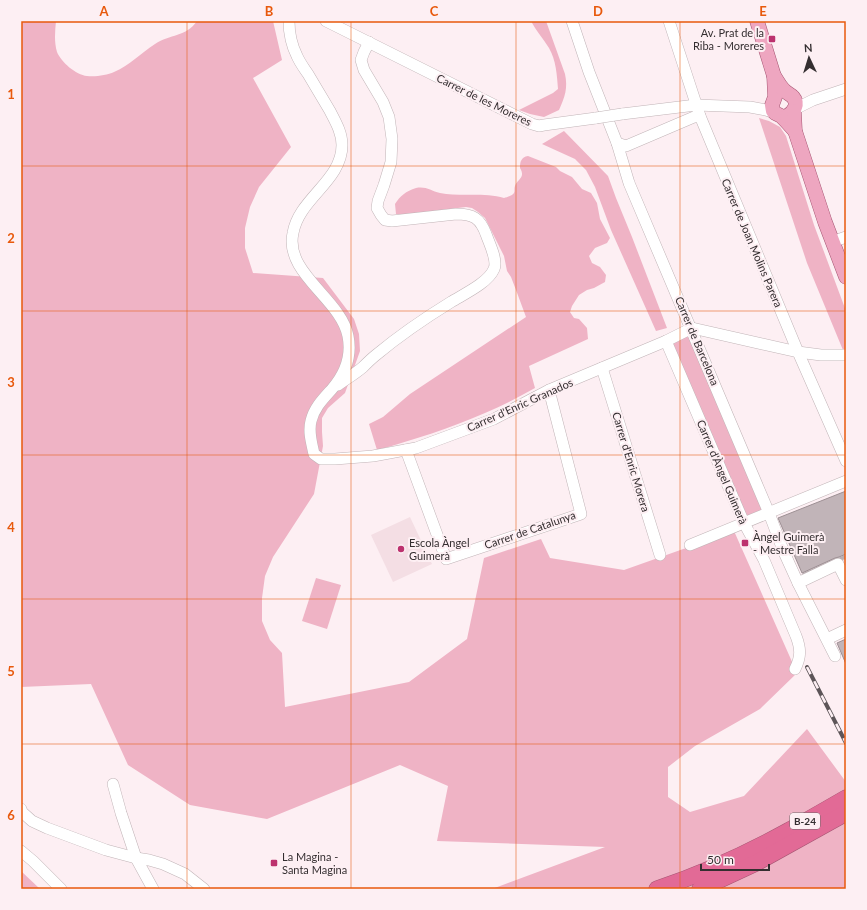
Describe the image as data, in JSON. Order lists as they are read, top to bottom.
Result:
{
  "streets": {
    "highway": ["B-24"],
    "street": [
      "Carrer de les Moreres",
      "Carrer de Joan Molins Parera",
      "Carrer de Barcelona",
      "Carrer d'Enric Granados",
      "Carrer d'Enric Morera",
      "Carrer d'Àngel Guimerà",
      "Carrer de Catalunya"
    ]
  },
  "crossings": [
    ["Carrer de les Moreres", "Carrer de Joan Molins Parera"],
    ["Carrer de Barcelona", "Carrer d'Enric Granados"],
    ["Carrer d'Enric Granados", "Carrer d'Enric Morera"],
    ["Carrer d'Enric Granados", "Carrer d'Àngel Guimerà"],
    ["Carrer d'Enric Granados", "Carrer de Catalunya"]
  ],
  "places": {
    "transit": ["Av. Prat de la Riba - Moreres", "Àngel Guimerà - Mestre Falla", "La Magina - Santa Magina"],
    "other": ["Escola Àngel Guimerà"]
  },
  "scale_bar": "50 m",
  "north": "top",
  "grid": {
    "columns": [
      "A",
      "B",
      "C",
      "D",
      "E"
    ],
    "rows": [
      "1",
      "2",
      "3",
      "4",
      "5",
      "6"
    ]
  }
}
